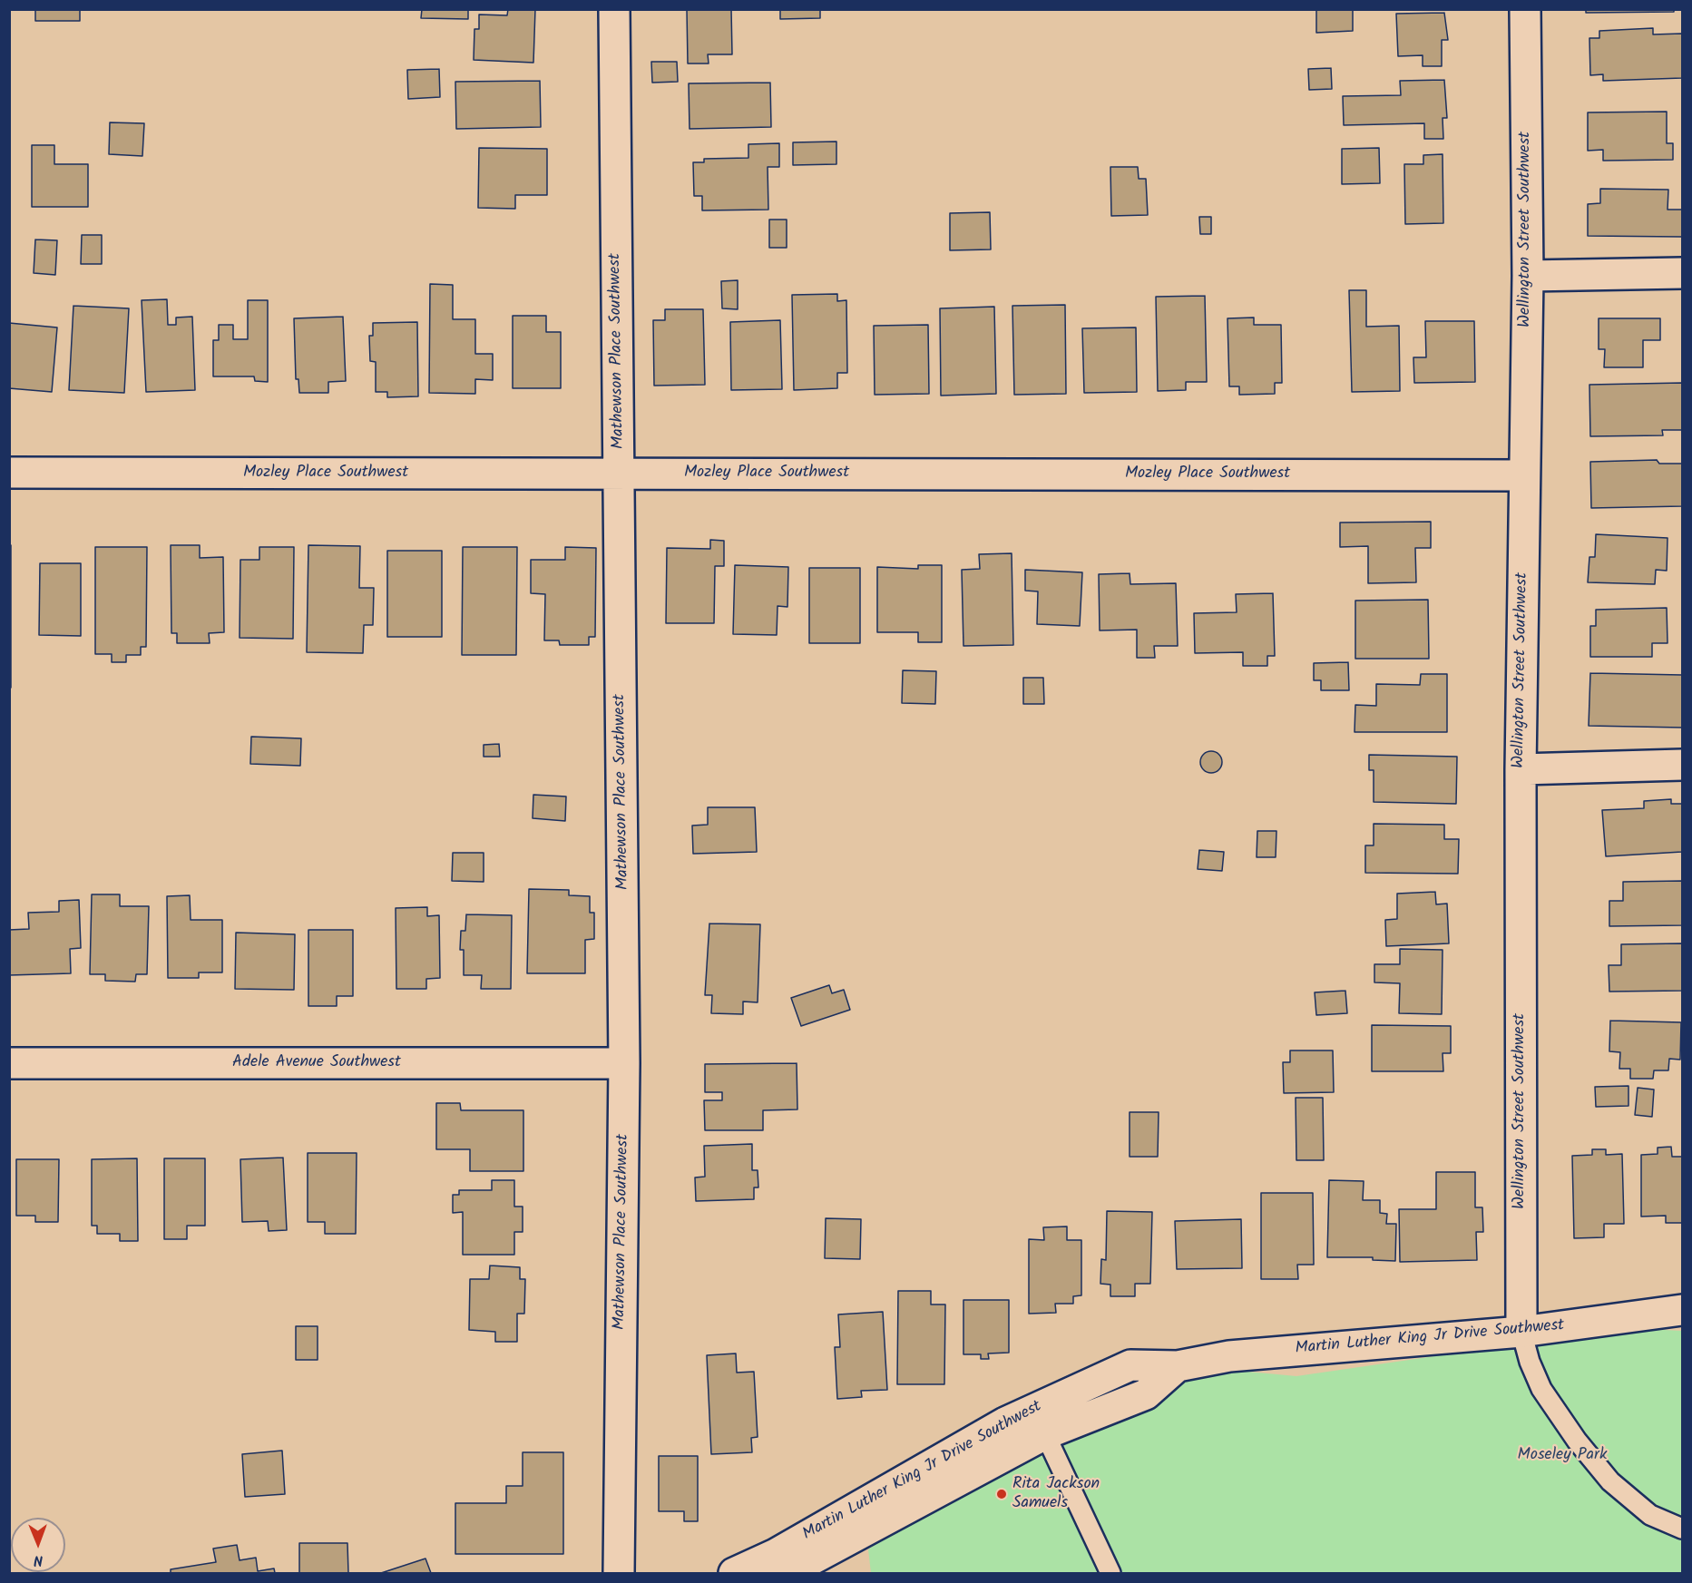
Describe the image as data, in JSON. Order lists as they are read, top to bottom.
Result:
{
  "streets": {
    "street": [
      "Wellington Street Southwest",
      "Mathewson Place Southwest",
      "Mozley Place Southwest",
      "Adele Avenue Southwest",
      "Martin Luther King Jr Drive Southwest"
    ]
  },
  "crossings": [
    ["Wellington Street Southwest", "Mozley Place Southwest"],
    ["Wellington Street Southwest", "Martin Luther King Jr Drive Southwest"],
    ["Mathewson Place Southwest", "Mozley Place Southwest"],
    ["Mathewson Place Southwest", "Adele Avenue Southwest"]
  ],
  "parks": ["Moseley Park"],
  "places": ["Rita Jackson Samuels"],
  "north": "bottom"
}
